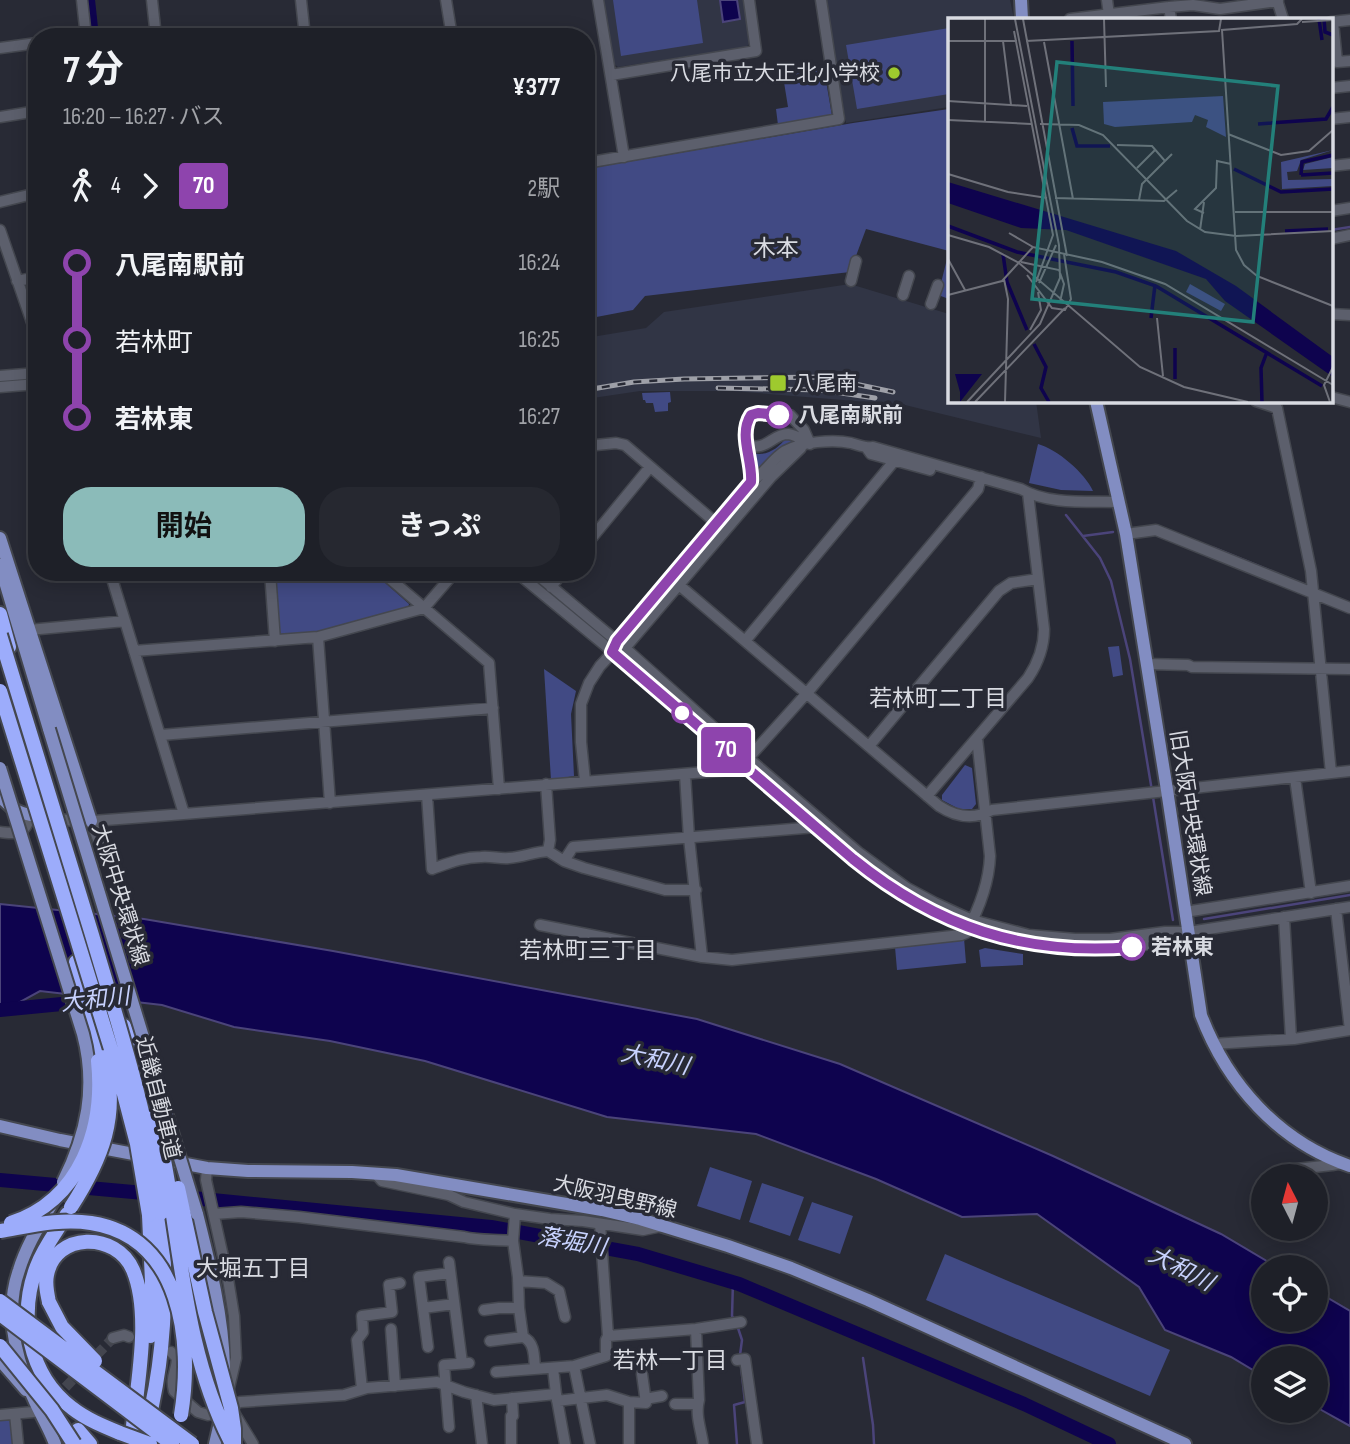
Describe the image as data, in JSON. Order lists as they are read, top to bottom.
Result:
{
  "streets": {
    "highway": ["近畿自動車道"],
    "main road": ["旧大阪中央環状線", "大阪中央環状線", "大阪羽曳野線"]
  },
  "districts": [
    "木本",
    "若林町二丁目",
    "若林町三丁目",
    "大堀五丁目",
    "若林一丁目"
  ],
  "water": ["大和川", "落堀川"],
  "places": {
    "other": ["八尾市立大正北小学校", "八尾南駅前", "若林東"],
    "transit": ["八尾南"]
  },
  "lines": ["bus line 70"],
  "north": "top",
  "page": {
    "on_map": "70",
    "heading": ["7 分", "16:20 – 16:27 · バス", "¥377"],
    "legs": ["4", "70", "2駅"],
    "list": [
      {
        "name": "八尾南駅前",
        "value": "16:24"
      },
      {
        "name": "若林町",
        "value": "16:25"
      },
      {
        "name": "若林東",
        "value": "16:27"
      }
    ],
    "buttons": ["開始", "きっぷ"]
  }
}
